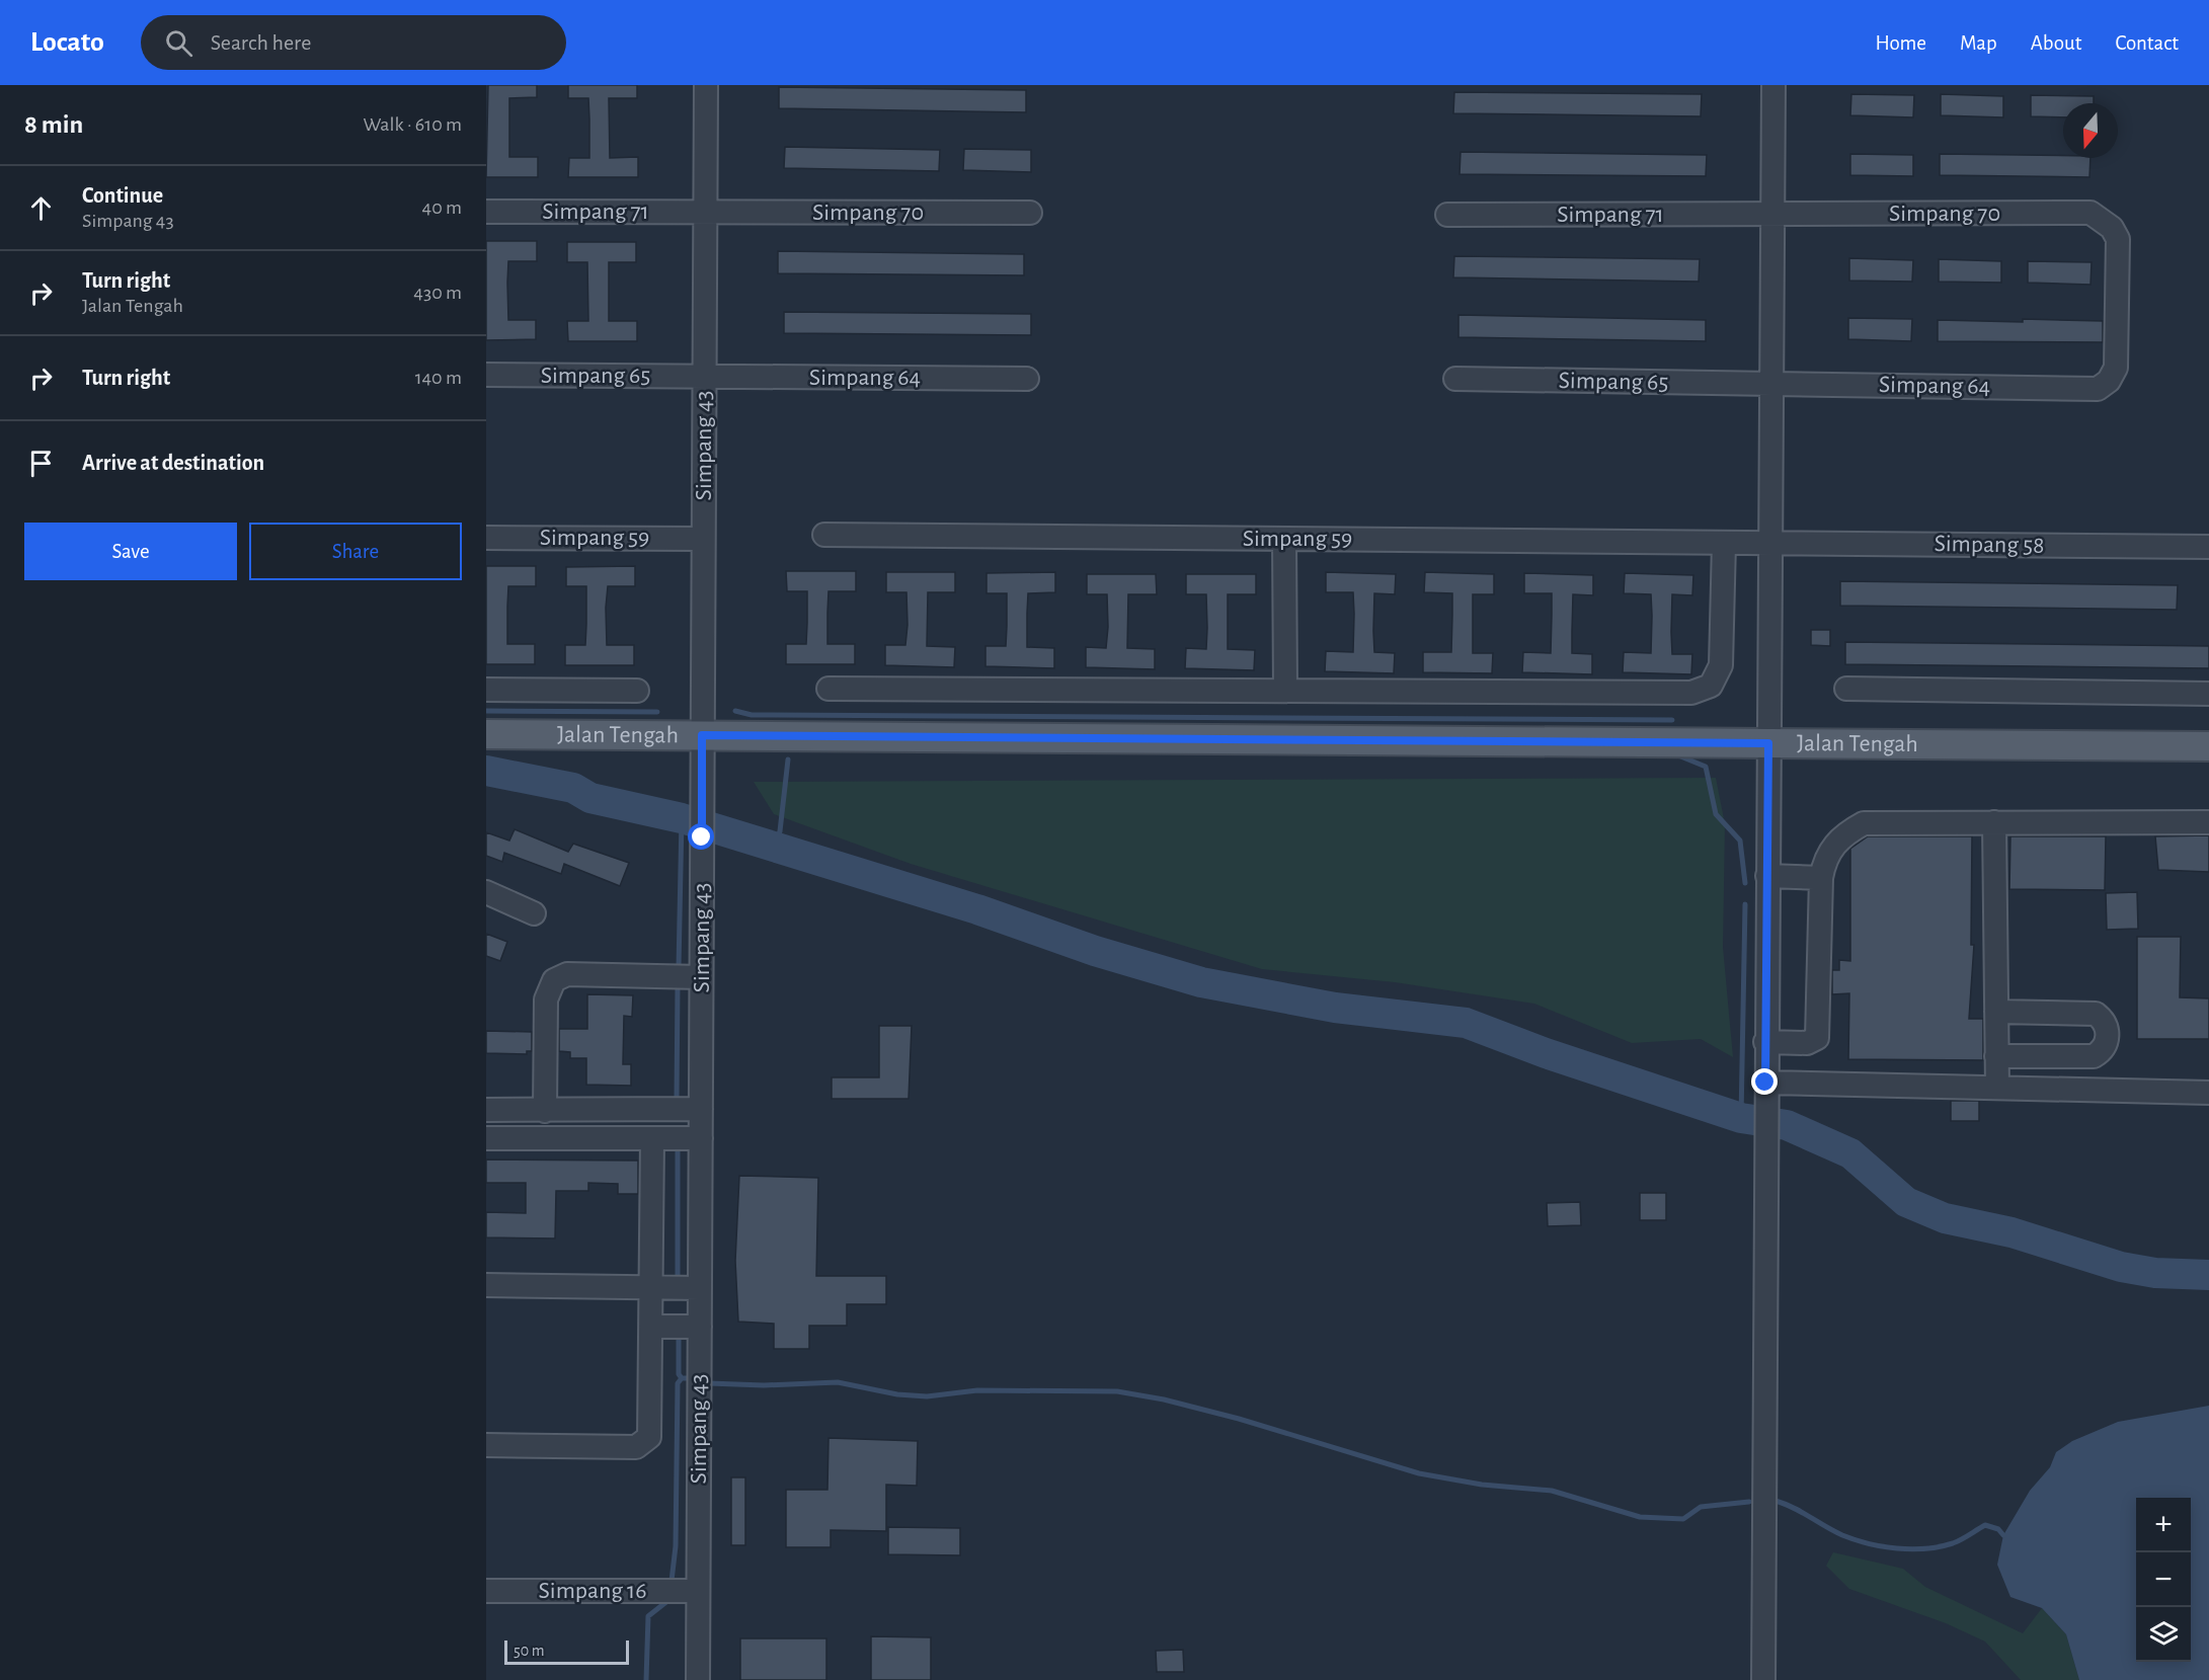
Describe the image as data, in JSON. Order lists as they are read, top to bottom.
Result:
{
  "streets": {
    "main road": ["Jalan Tengah"],
    "street": [
      "Simpang 71",
      "Simpang 70",
      "Simpang 65",
      "Simpang 64",
      "Simpang 43",
      "Simpang 59",
      "Simpang 58",
      "Simpang 16"
    ]
  },
  "crossings": [
    ["Simpang 71", "Simpang 70"],
    ["Simpang 71", "Simpang 43"],
    ["Simpang 70", "Simpang 64"],
    ["Simpang 70", "Simpang 43"],
    ["Simpang 65", "Simpang 64"],
    ["Simpang 65", "Simpang 43"],
    ["Simpang 64", "Simpang 43"],
    ["Simpang 43", "Simpang 59"],
    ["Simpang 43", "Jalan Tengah"],
    ["Simpang 43", "Simpang 16"],
    ["Simpang 59", "Simpang 58"]
  ],
  "scale_bar": "50 m",
  "north": "bottom",
  "page": {
    "header": "Locato",
    "search": "Search here",
    "nav": [
      "Home",
      "Map",
      "About",
      "Contact"
    ],
    "heading": ["8 min", "Walk · 610 m"],
    "list": [
      ["Continue", "Simpang 43", "40 m"],
      ["Turn right", "Jalan Tengah", "430 m"],
      ["Turn right", "140 m"],
      "Arrive at destination"
    ],
    "buttons": ["Save", "Share"],
    "map_buttons": ["+", "−"],
    "scale": "50 m"
  }
}
